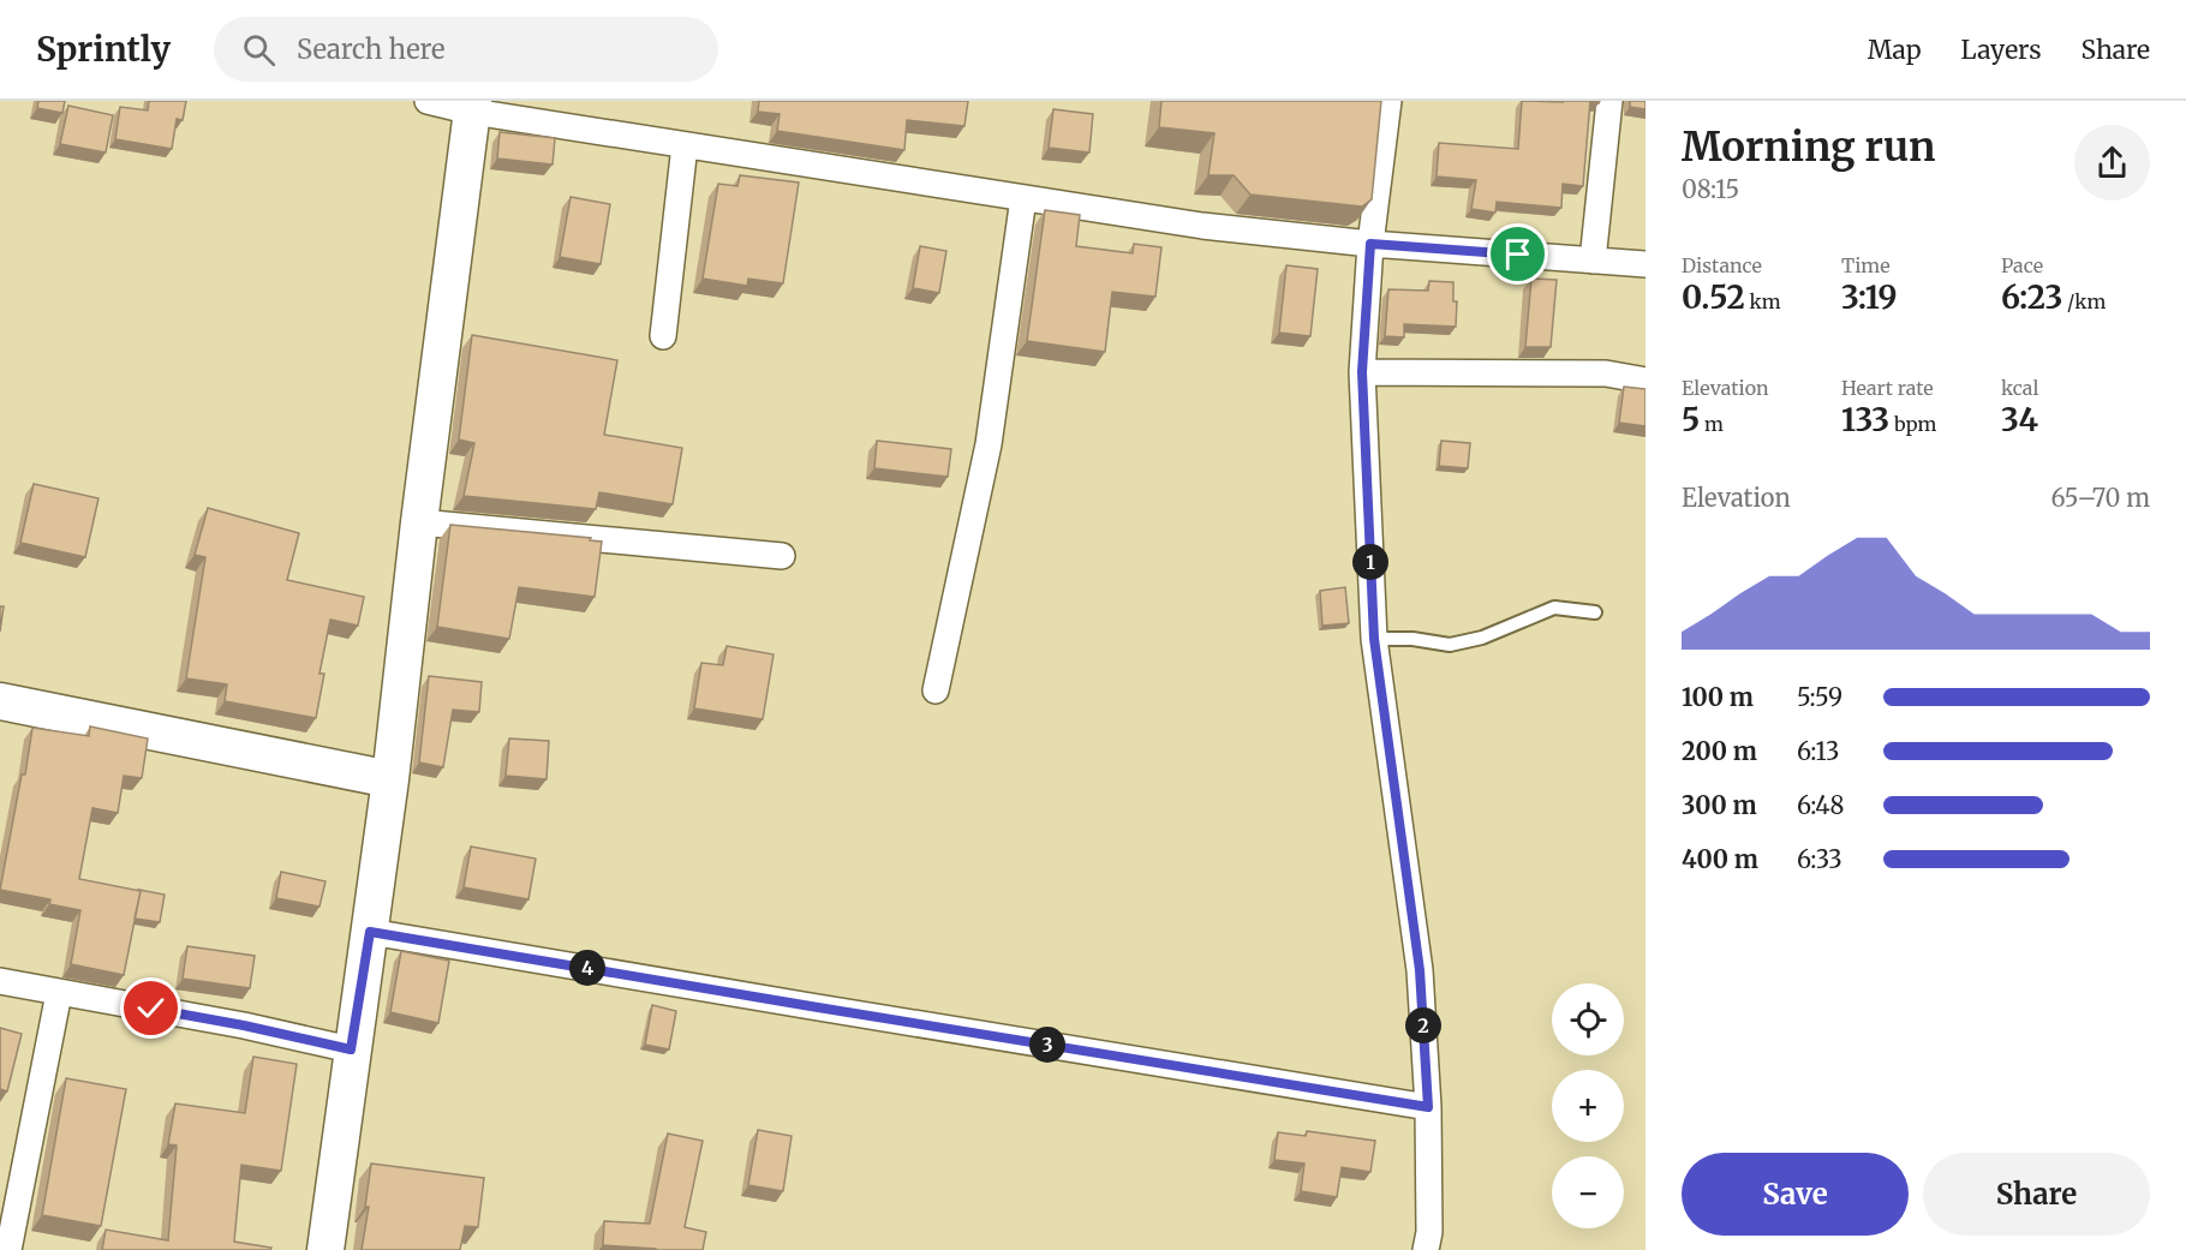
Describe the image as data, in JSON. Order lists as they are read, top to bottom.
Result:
{
  "page": {
    "header": "Sprintly",
    "search": "Search here",
    "nav": ["Map", "Layers", "Share"],
    "heading": ["Morning run", "08:15"],
    "stats": [
      ["Distance", "0.52 km"],
      ["Time", "3:19"],
      ["Pace", "6:23 /km"],
      ["Elevation", "5 m"],
      ["Heart rate", "133 bpm"],
      ["kcal", "34"]
    ],
    "chart": ["Elevation", "65–70 m"],
    "pins": [
      "1",
      "4",
      "2",
      "3"
    ],
    "list": [
      {
        "name": "100 m",
        "note": "5:59"
      },
      {
        "name": "200 m",
        "note": "6:13"
      },
      {
        "name": "300 m",
        "note": "6:48"
      },
      {
        "name": "400 m",
        "note": "6:33"
      }
    ],
    "map_buttons": ["+", "−"],
    "buttons": ["Save", "Share"]
  }
}
